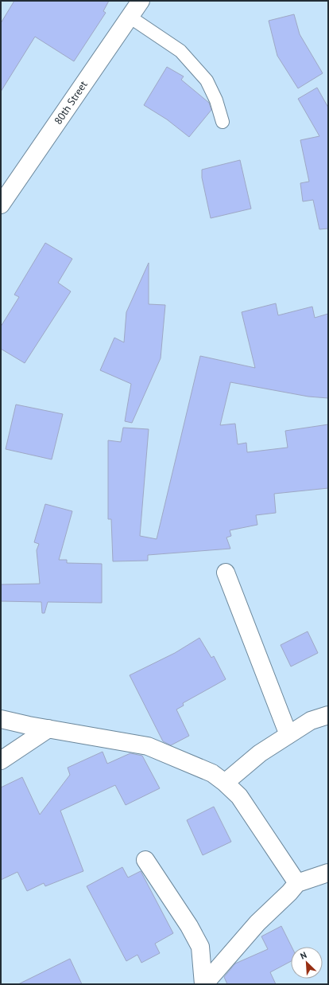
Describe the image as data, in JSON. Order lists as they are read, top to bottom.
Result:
{
  "streets": {
    "street": ["80th Street"]
  },
  "north": "top left"
}
